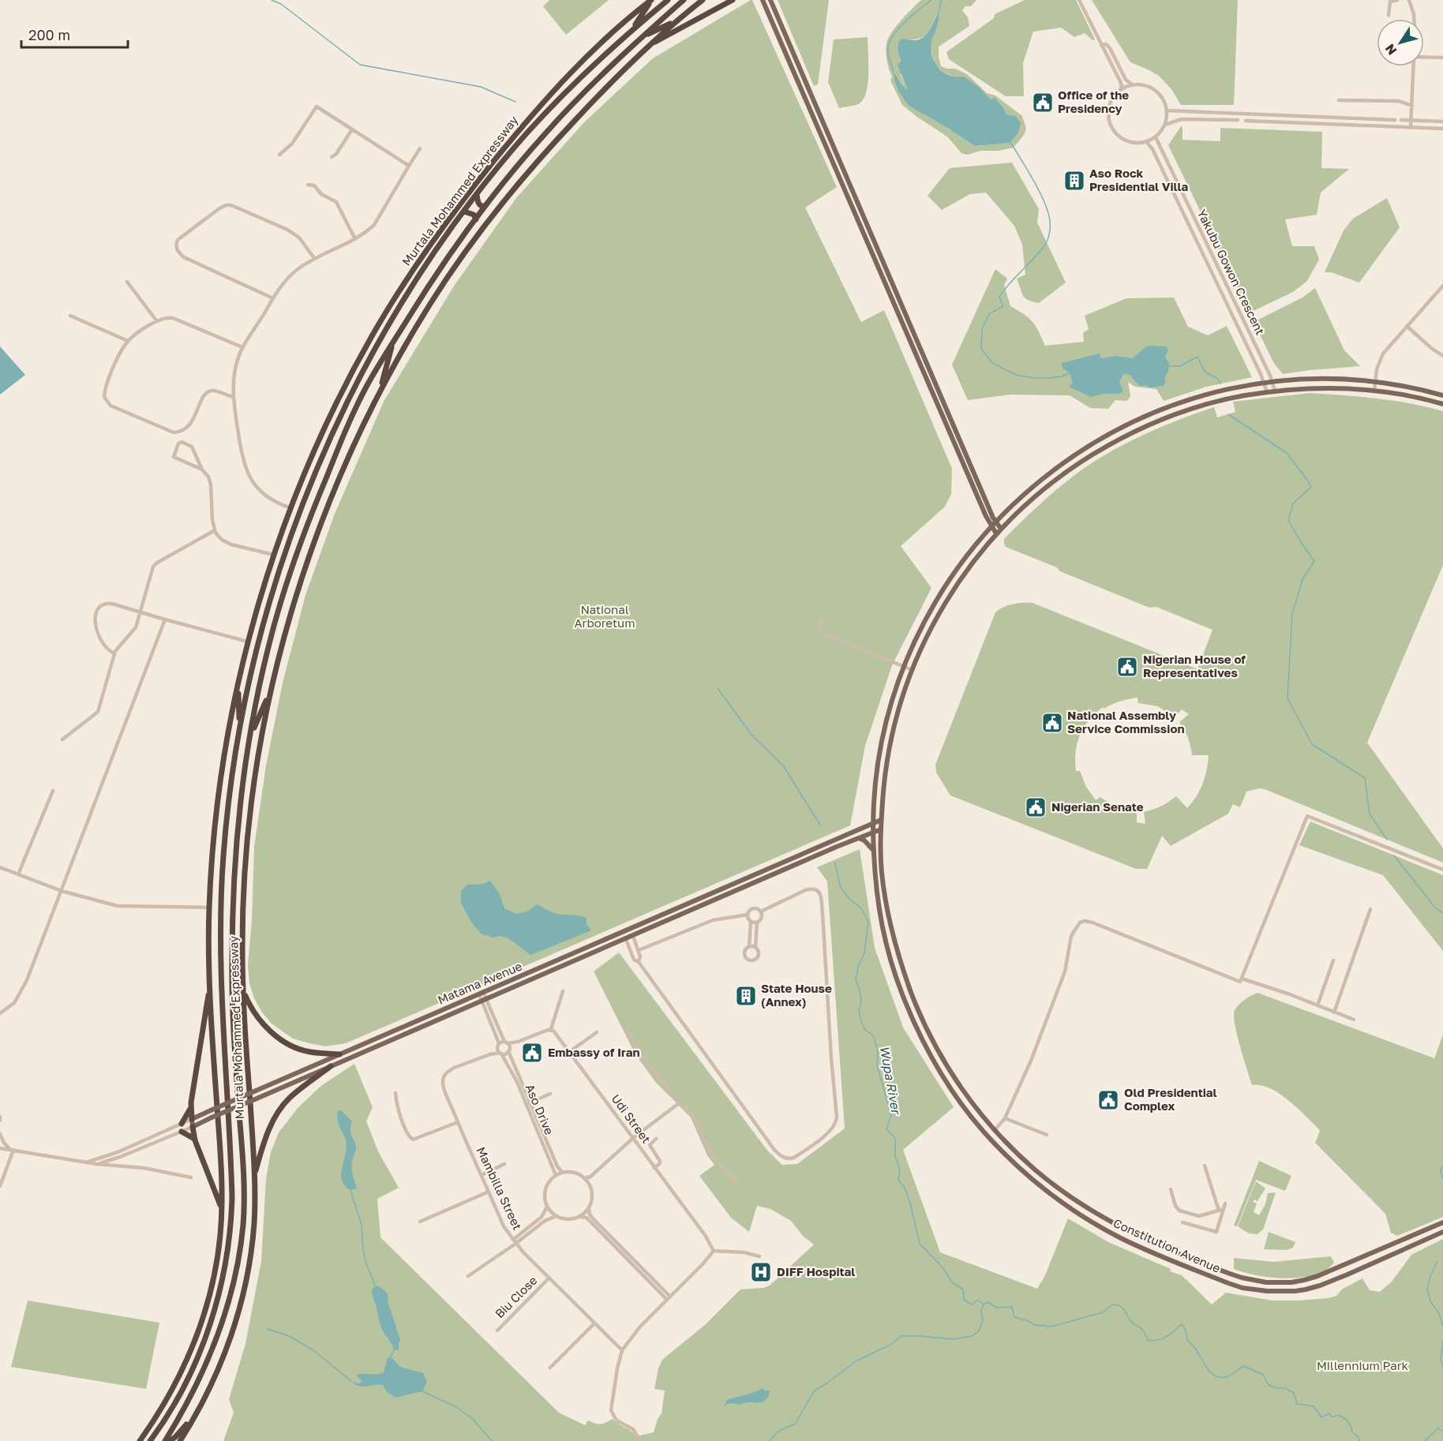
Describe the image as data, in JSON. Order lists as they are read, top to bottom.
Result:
{
  "streets": {
    "highway": ["Murtala Mohammed Expressway"],
    "main road": ["Matama Avenue", "Constitution Avenue"],
    "street": [
      "Yakubu Gowon Crescent",
      "Aso Drive",
      "Udi Street",
      "Mambilla Street",
      "Biu Close"
    ]
  },
  "crossings": [
    ["Yakubu Gowon Crescent", "Constitution Avenue"],
    ["Matama Avenue", "Constitution Avenue"],
    ["Mambilla Street", "Biu Close"]
  ],
  "water": ["Wupa River"],
  "parks": ["National Arboretum", "Millennium Park"],
  "places": {
    "public building": [
      "Office of the Presidency",
      "Nigerian House of Representatives",
      "National Assembly Service Commission",
      "Nigerian Senate",
      "Embassy of Iran",
      "Old Presidential Complex"
    ],
    "building": ["Aso Rock Presidential Villa", "State House (Annex)"],
    "hospital": ["DIFF Hospital"]
  },
  "scale_bar": "200 m",
  "north": "bottom left"
}
